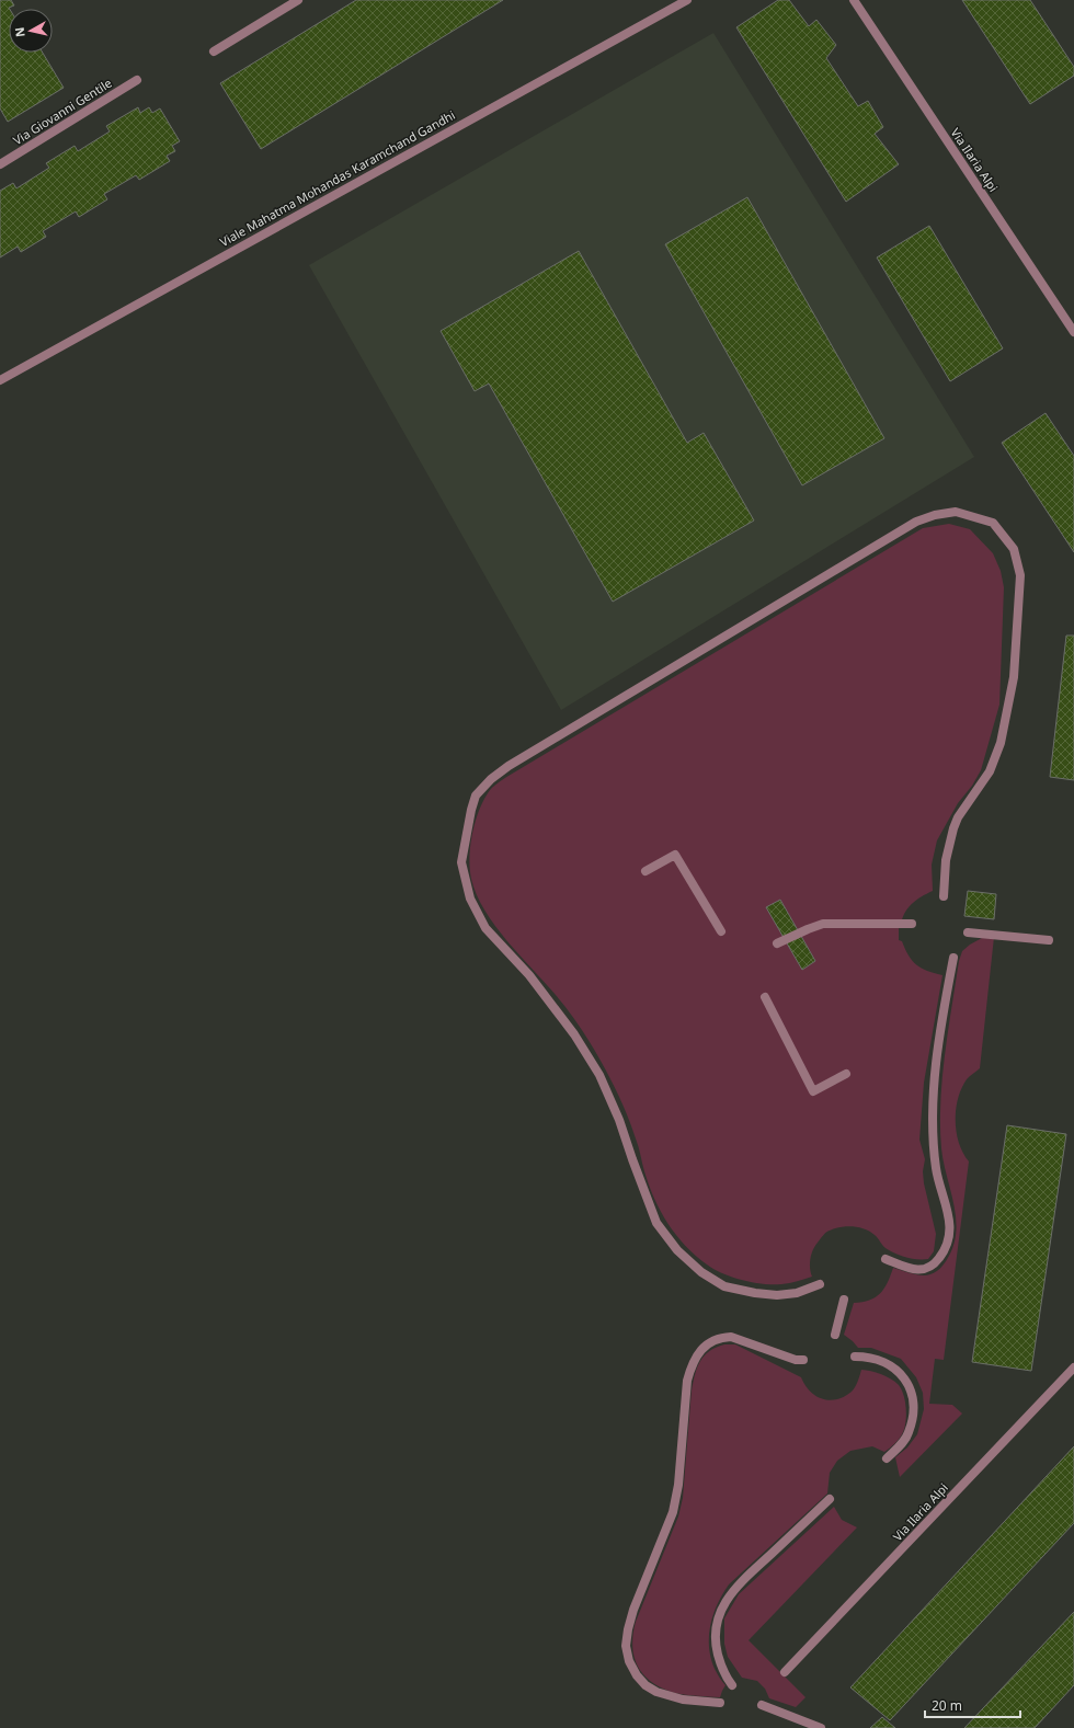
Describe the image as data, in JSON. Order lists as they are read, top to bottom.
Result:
{
  "streets": {
    "street": ["Via Giovanni Gentile", "Via Ilaria Alpi", "Viale Mahatma Mohandas Karamchand Gandhi"]
  },
  "scale_bar": "20 m",
  "north": "left"
}
